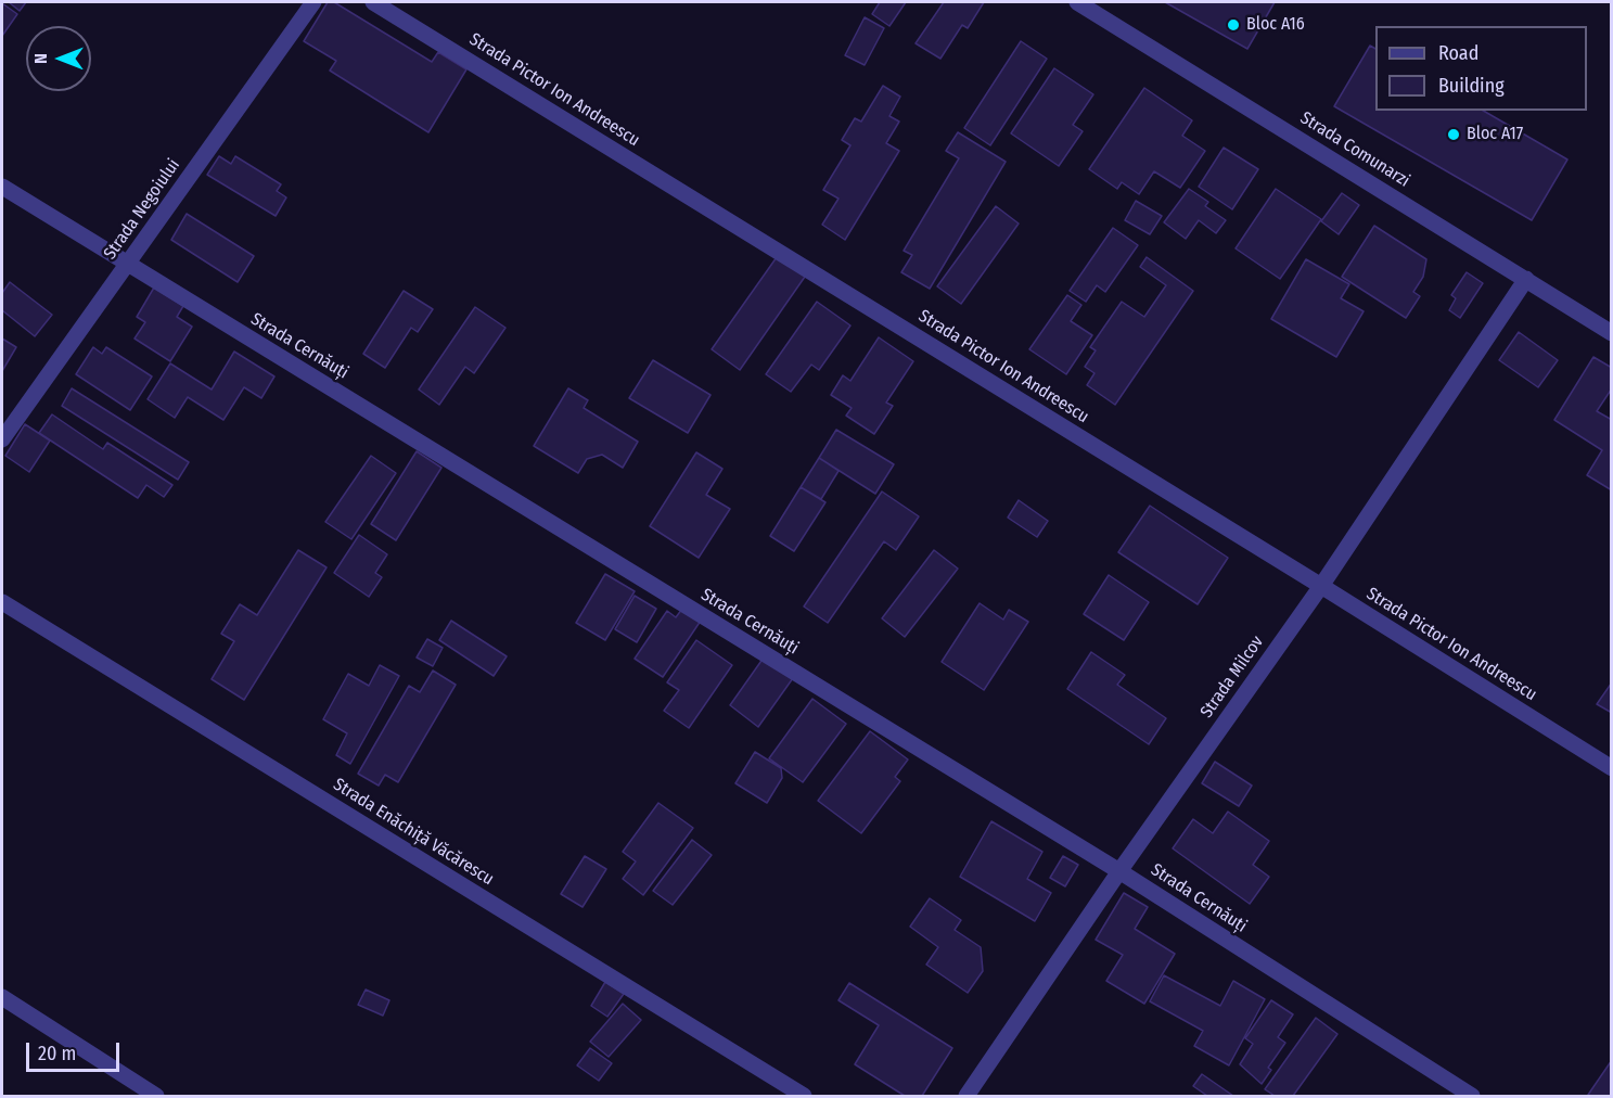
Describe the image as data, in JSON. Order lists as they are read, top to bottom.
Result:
{
  "streets": {
    "street": [
      "Strada Pictor Ion Andreescu",
      "Strada Comunarzi",
      "Strada Negoiului",
      "Strada Cernăuți",
      "Strada Milcov",
      "Strada Enăchiță Văcărescu"
    ]
  },
  "crossings": [
    ["Strada Pictor Ion Andreescu", "Strada Milcov"],
    ["Strada Comunarzi", "Strada Milcov"],
    ["Strada Negoiului", "Strada Cernăuți"],
    ["Strada Cernăuți", "Strada Milcov"]
  ],
  "places": ["Bloc A16", "Bloc A17"],
  "legend": ["Road", "Building"],
  "scale_bar": "20 m",
  "north": "left"
}
